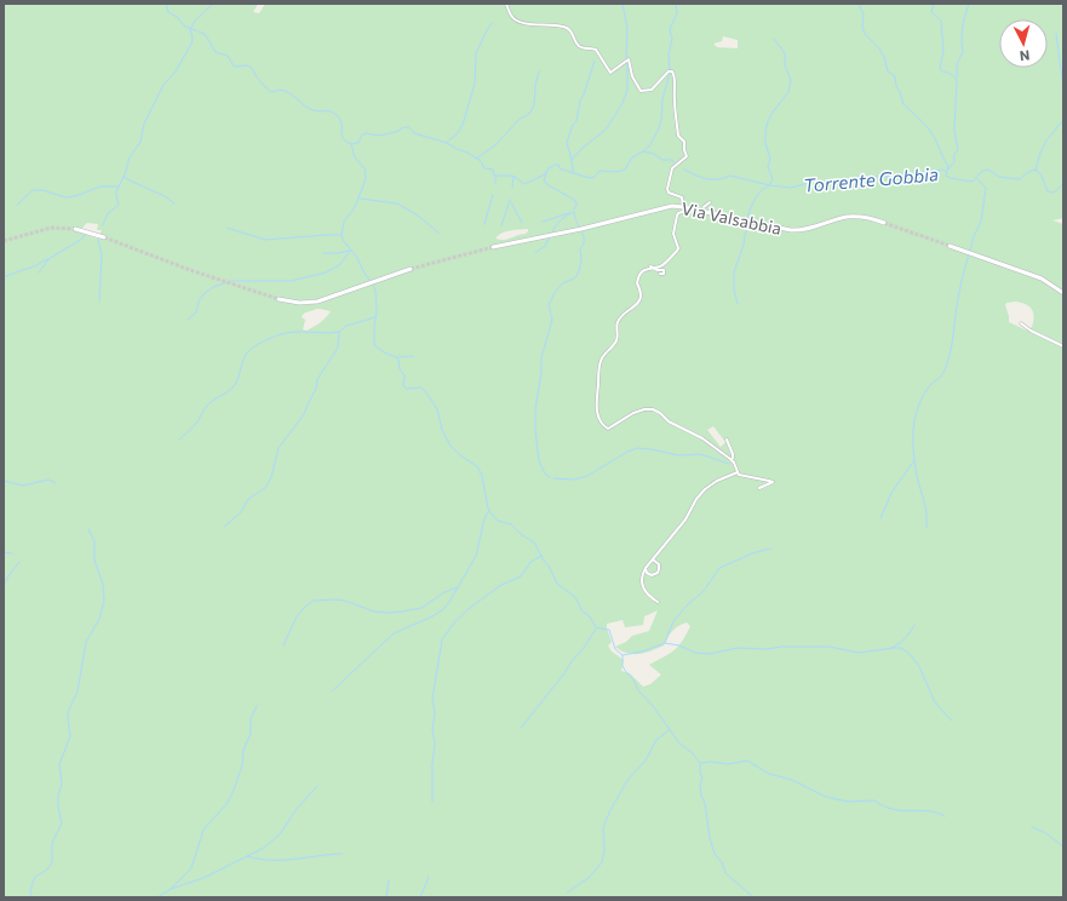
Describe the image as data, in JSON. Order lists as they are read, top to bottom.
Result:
{
  "streets": {
    "main road": ["Via Valsabbia"]
  },
  "water": ["Torrente Gobbia"],
  "north": "bottom"
}
